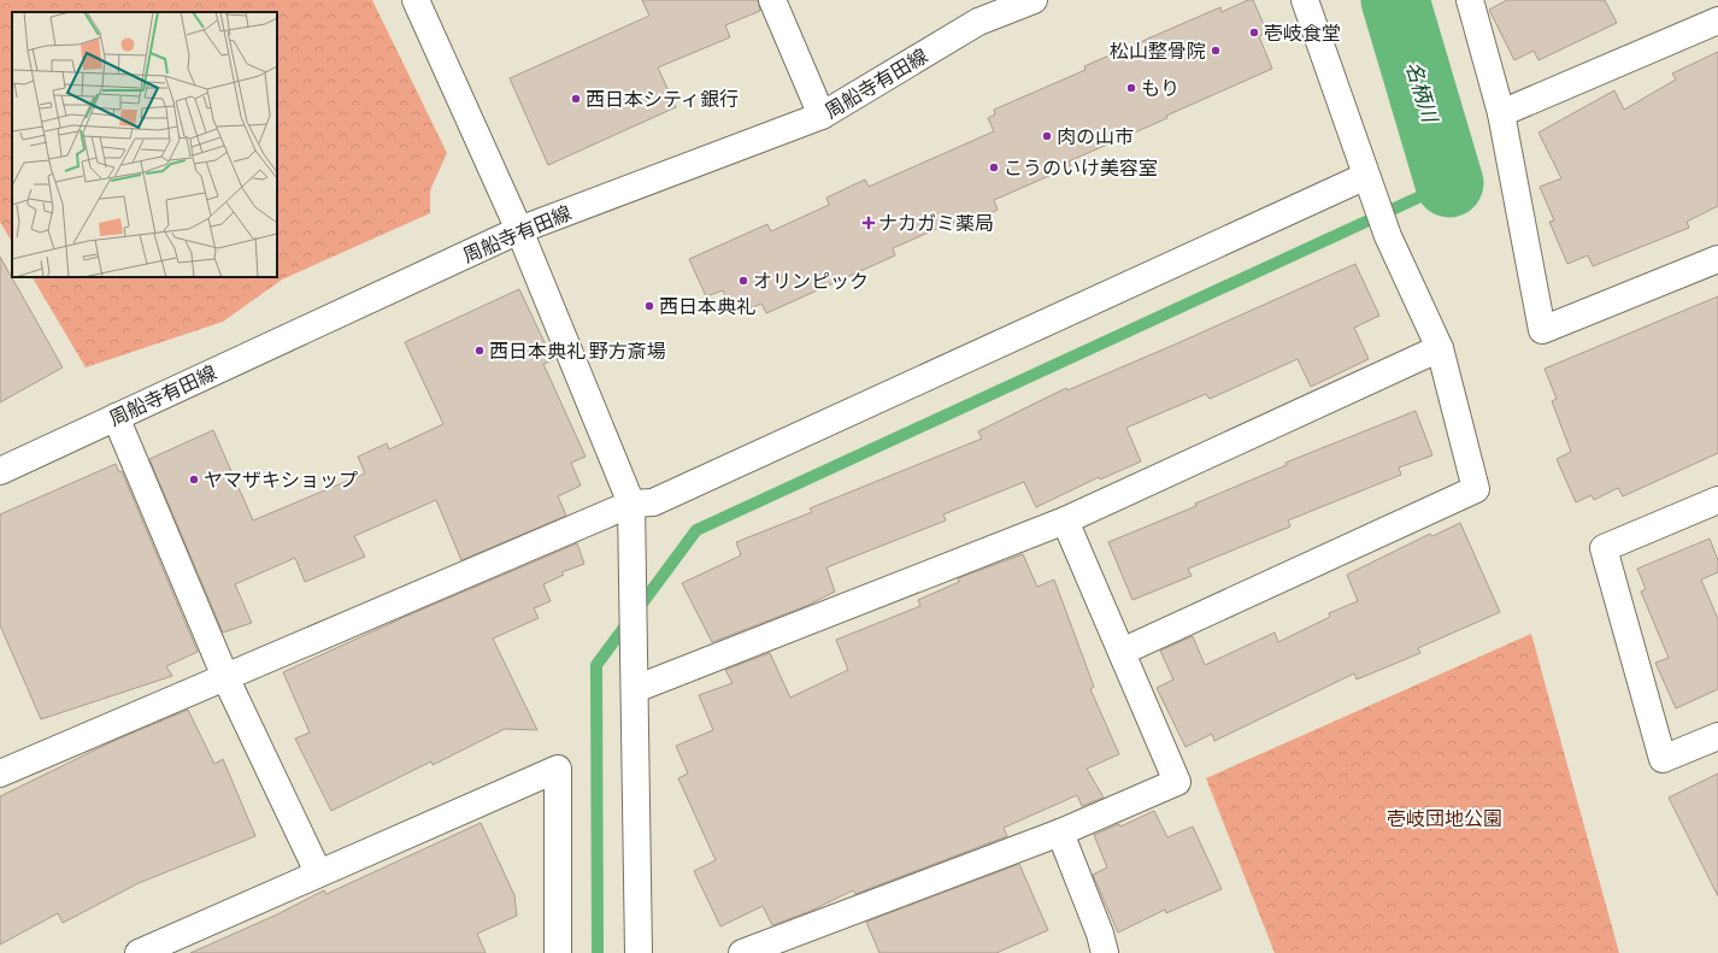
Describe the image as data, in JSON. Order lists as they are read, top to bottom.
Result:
{
  "streets": {
    "street": ["周船寺有田線"]
  },
  "water": ["名柄川"],
  "parks": ["壱岐団地公園"],
  "places": {
    "other": [
      "壱岐食堂",
      "松山整骨院",
      "もり",
      "西日本シティ銀行",
      "肉の山市",
      "こうのいけ美容室",
      "オリンピック",
      "西日本典礼",
      "西日本典礼 野方斎場",
      "ヤマザキショップ"
    ],
    "health": ["ナカガミ薬局"]
  }
}
